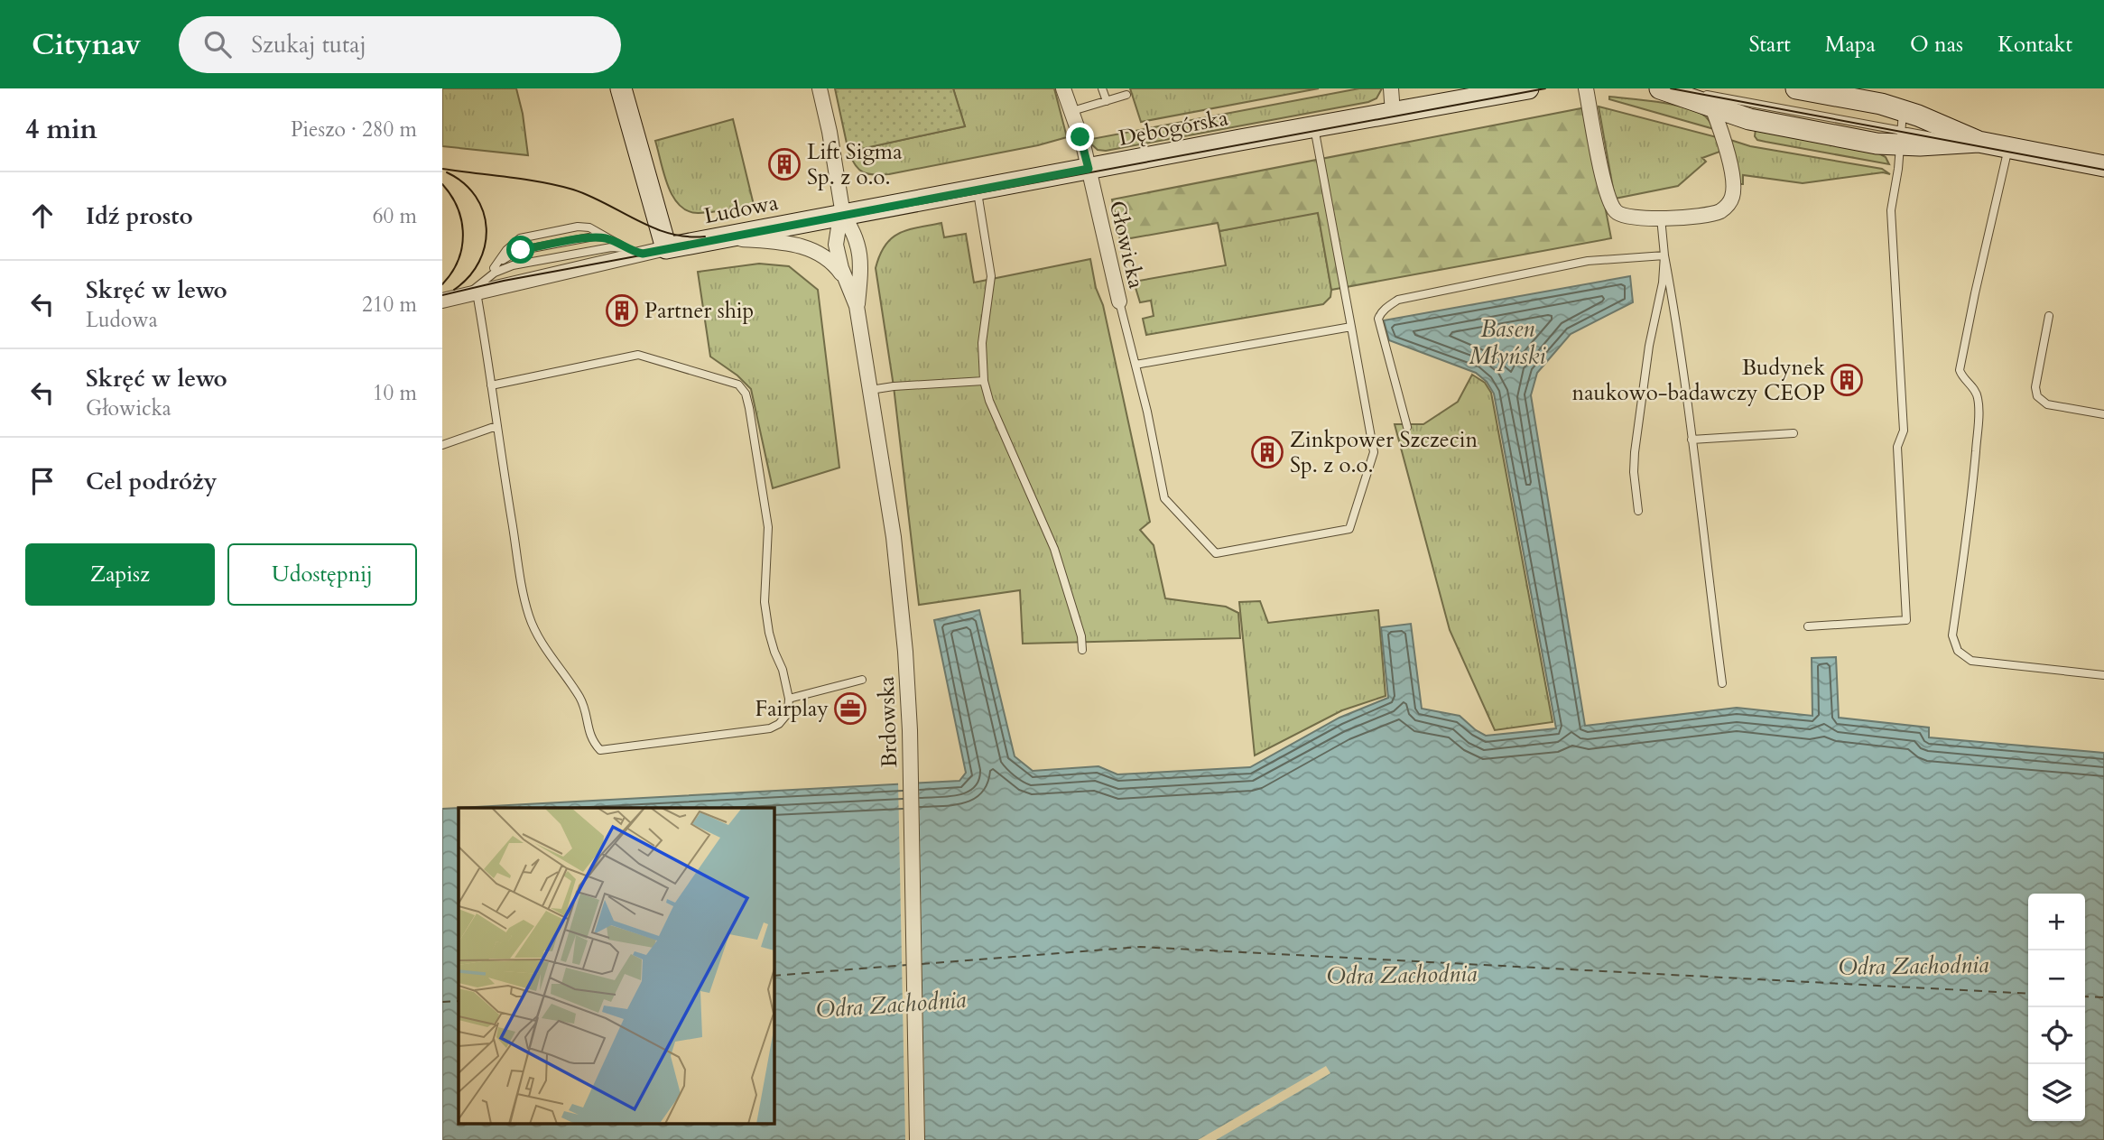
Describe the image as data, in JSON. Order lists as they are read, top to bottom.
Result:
{
  "streets": {
    "street": [
      "Dębogórska",
      "Ludowa",
      "Głowicka",
      "Brdowska"
    ]
  },
  "crossings": [
    ["Dębogórska", "Ludowa"],
    ["Dębogórska", "Głowicka"],
    ["Ludowa", "Głowicka"],
    ["Ludowa", "Brdowska"]
  ],
  "water": ["Basen Młyński", "Odra Zachodnia"],
  "places": {
    "building": [
      "Lift Sigma Sp. z o.o.",
      "Partner ship",
      "Budynek naukowo-badawczy CEOP",
      "Zinkpower Szczecin Sp. z o.o."
    ],
    "office": ["Fairplay"]
  },
  "page": {
    "header": "Citynav",
    "search": "Szukaj tutaj",
    "nav": [
      "Start",
      "Mapa",
      "O nas",
      "Kontakt"
    ],
    "heading": ["4 min", "Pieszo · 280 m"],
    "list": [
      ["Idź prosto", "60 m"],
      ["Skręć w lewo", "Ludowa", "210 m"],
      ["Skręć w lewo", "Głowicka", "10 m"],
      "Cel podróży"
    ],
    "buttons": ["Zapisz", "Udostępnij"],
    "map_buttons": ["+", "−"]
  }
}
